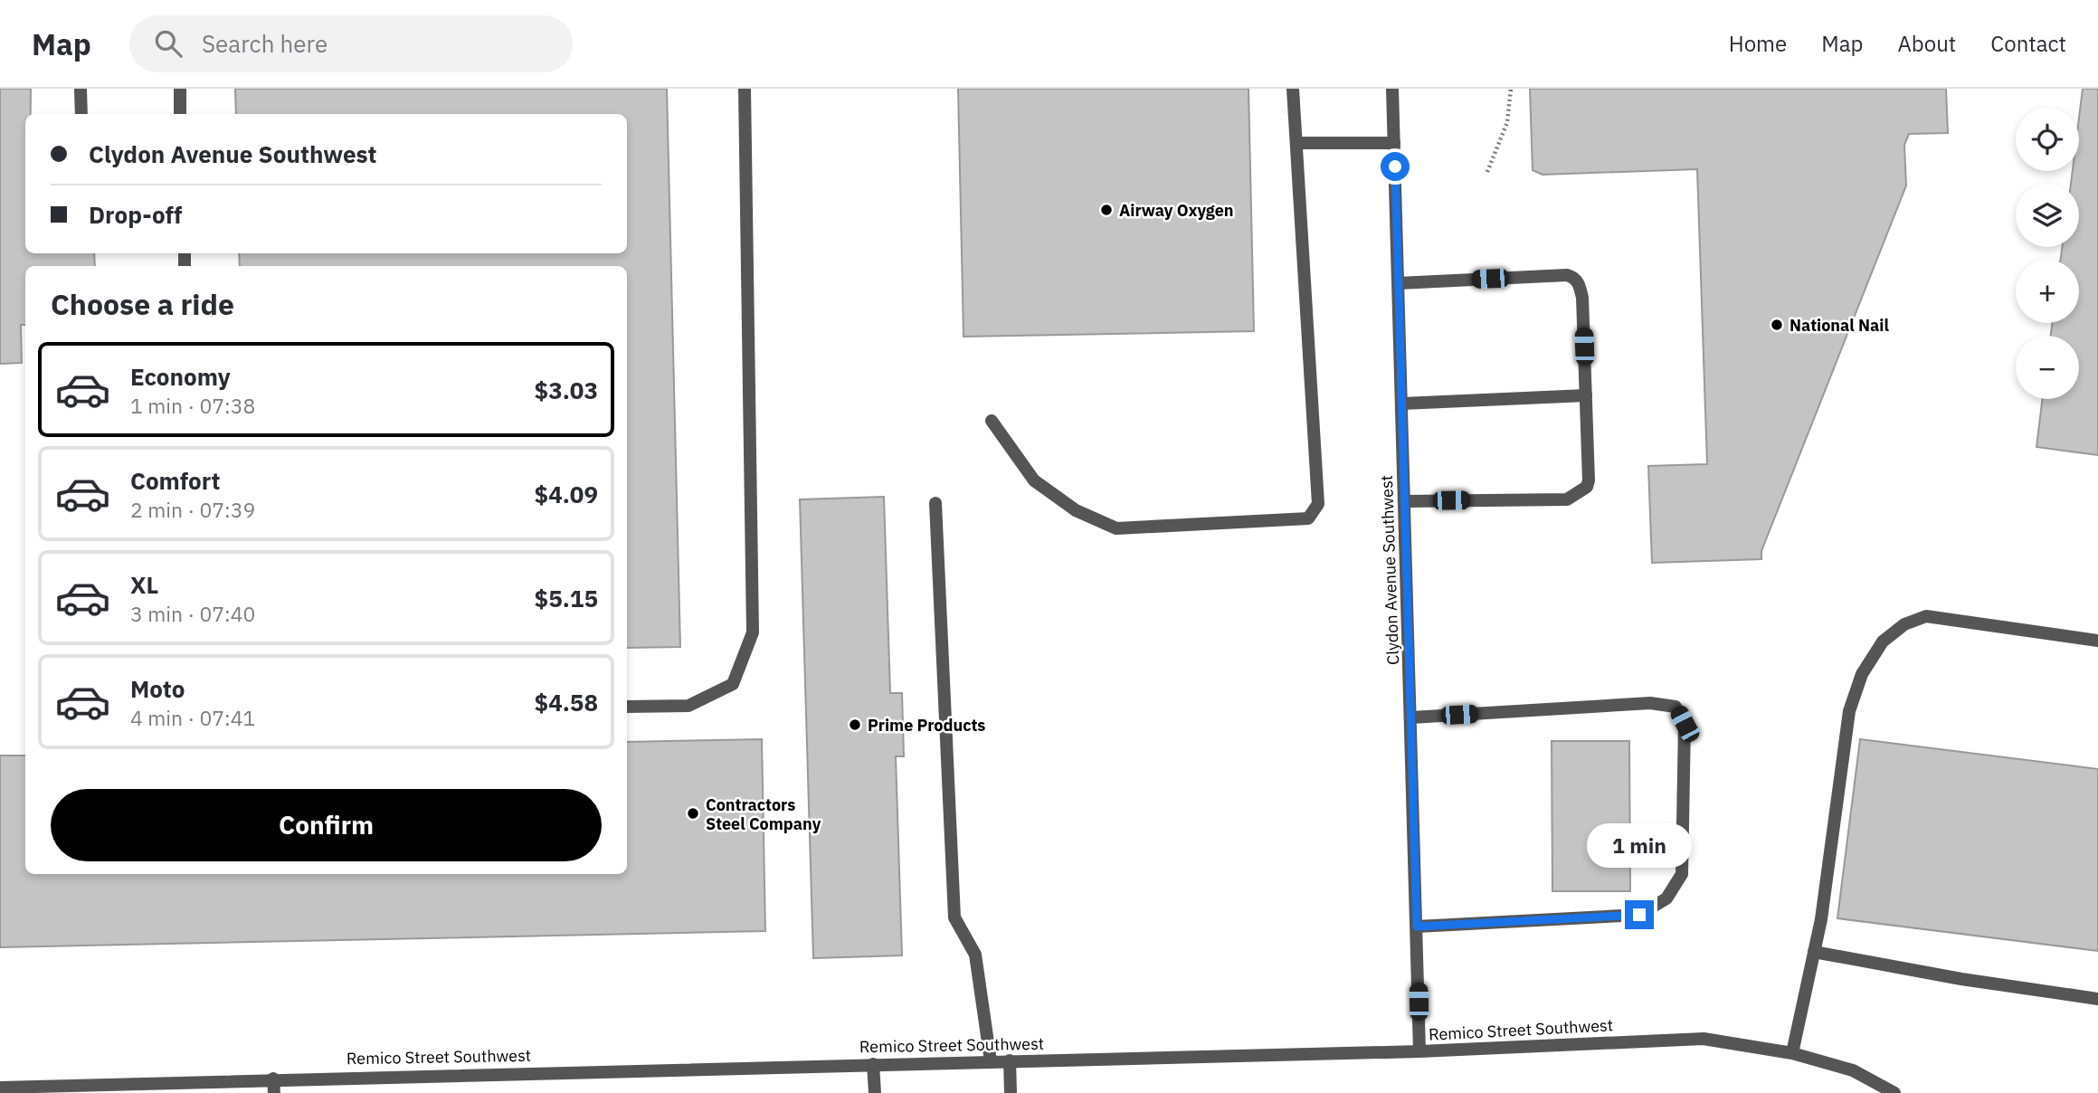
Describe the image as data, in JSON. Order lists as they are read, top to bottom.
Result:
{
  "streets": {
    "street": ["Clydon Avenue Southwest", "Remico Street Southwest"]
  },
  "crossings": [
    ["Clydon Avenue Southwest", "Remico Street Southwest"]
  ],
  "places": [
    "Airway Oxygen",
    "National Nail",
    "Prime Products",
    "Contractors Steel Company"
  ],
  "page": {
    "header": "Map",
    "search": "Search here",
    "nav": [
      "Home",
      "Map",
      "About",
      "Contact"
    ],
    "map_buttons": ["+", "−"],
    "banner": ["Clydon Avenue Southwest", "Drop-off"],
    "heading": "Choose a ride",
    "list": [
      {
        "name": "Economy",
        "note": "1 min · 07:38",
        "value": "$3.03"
      },
      {
        "name": "Comfort",
        "note": "2 min · 07:39",
        "value": "$4.09"
      },
      {
        "name": "XL",
        "note": "3 min · 07:40",
        "value": "$5.15"
      },
      {
        "name": "Moto",
        "note": "4 min · 07:41",
        "value": "$4.58"
      }
    ],
    "buttons": "Confirm",
    "bubble": "1 min"
  }
}
